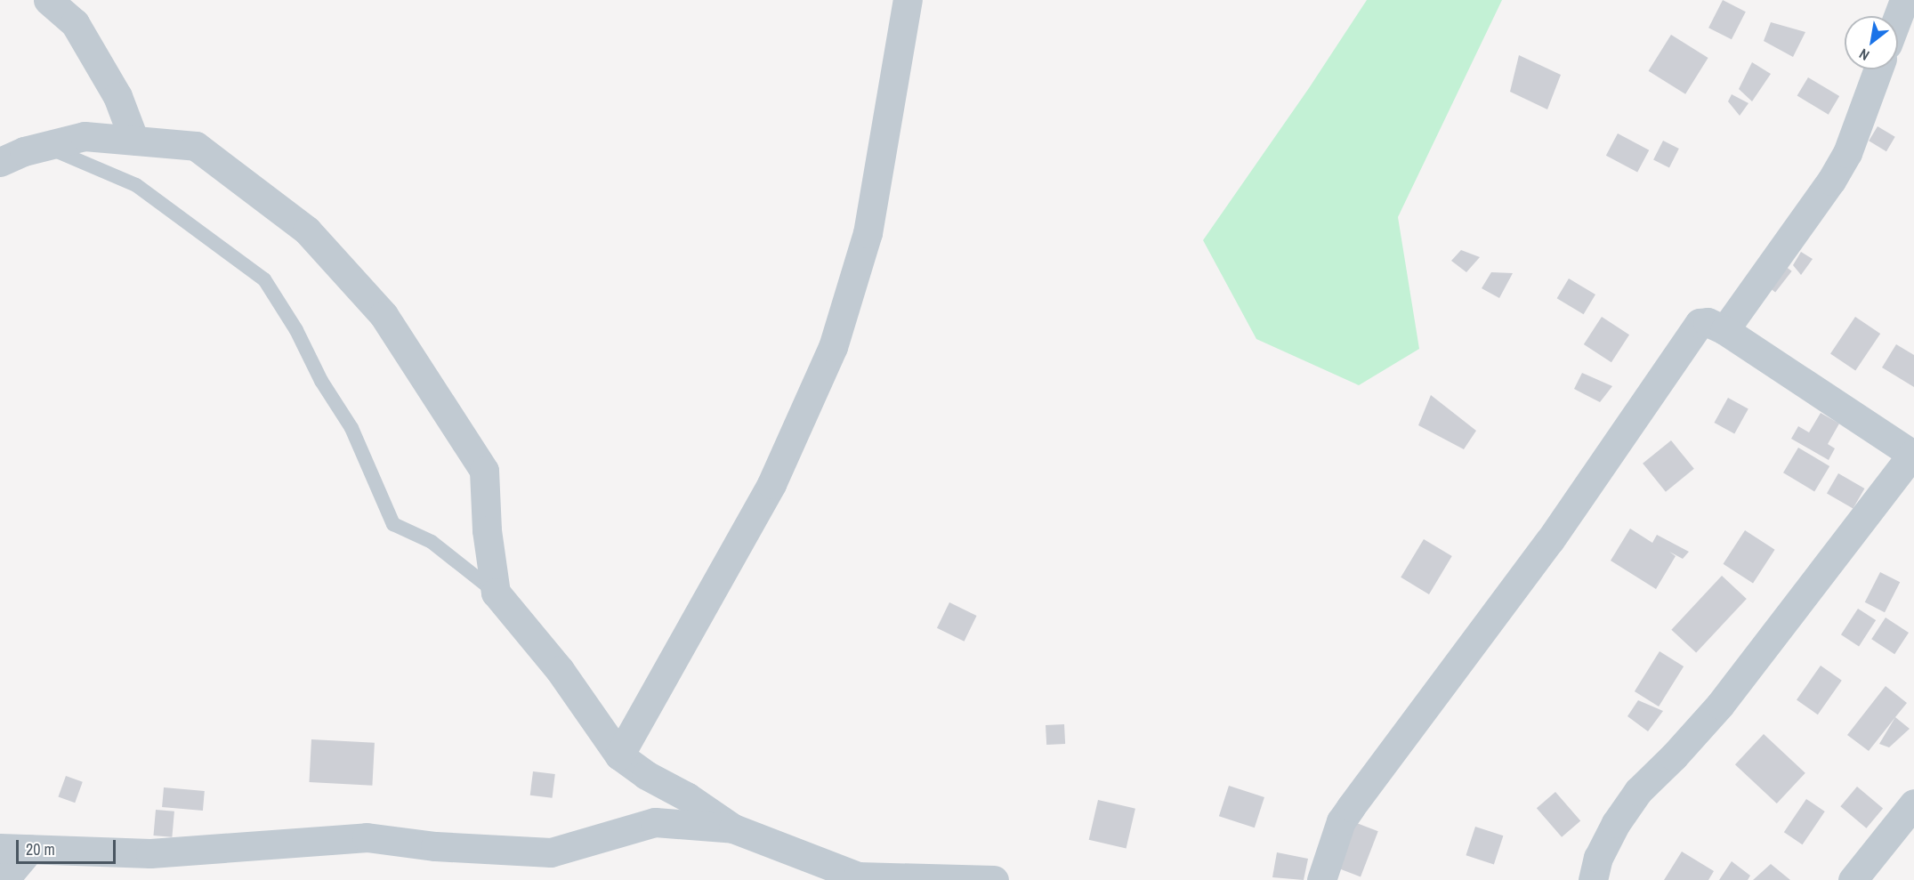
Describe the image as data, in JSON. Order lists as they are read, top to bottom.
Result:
{
  "scale_bar": "20 m",
  "north": "bottom left"
}
